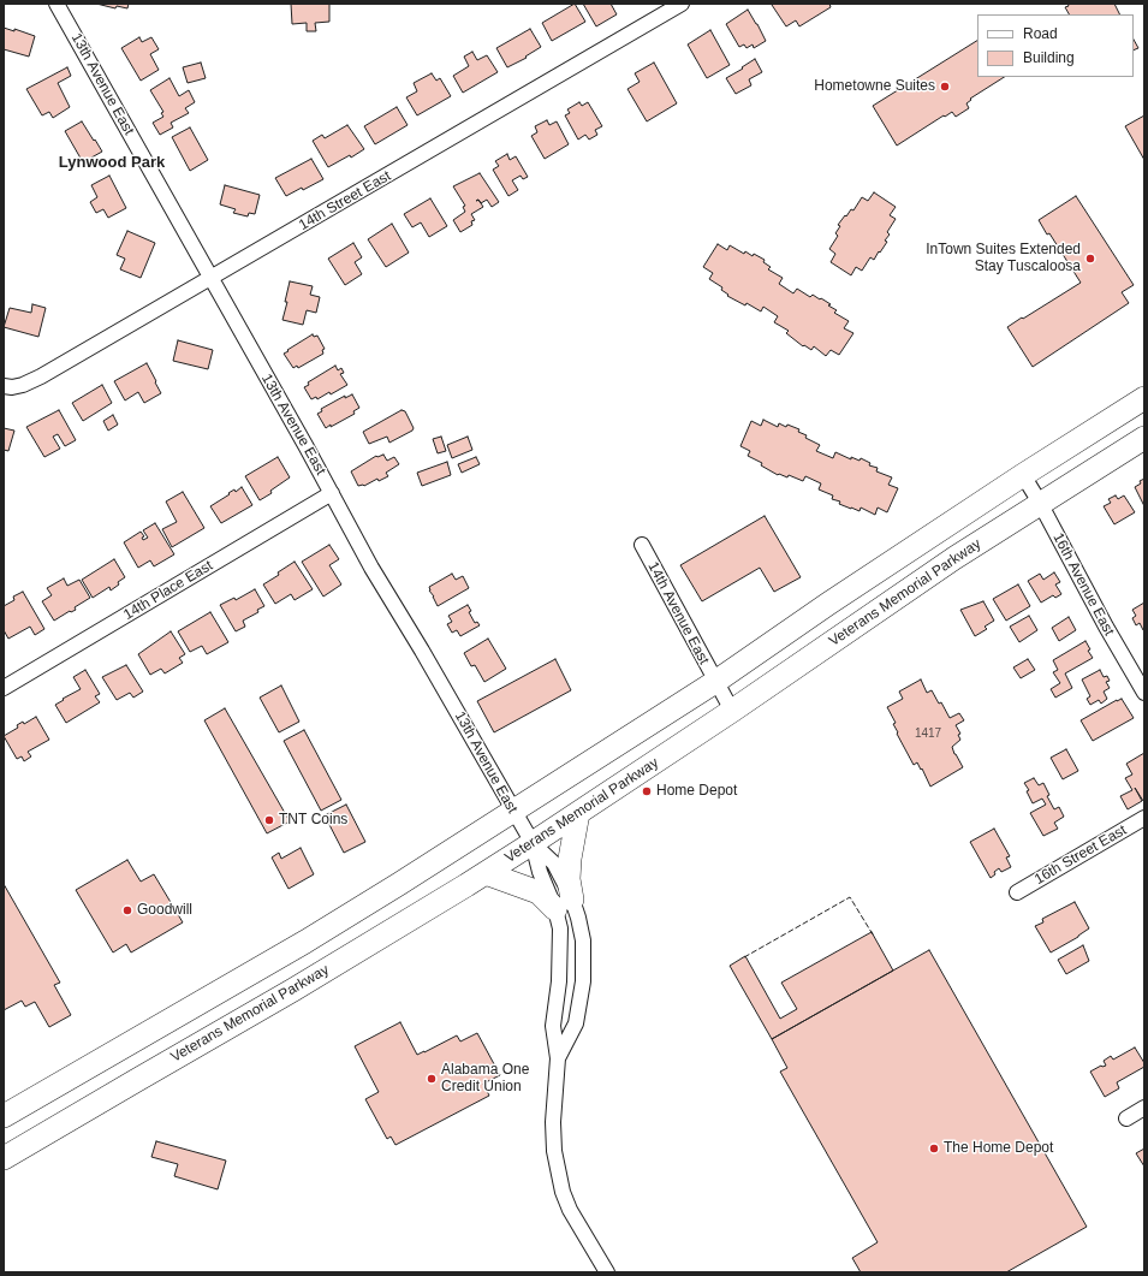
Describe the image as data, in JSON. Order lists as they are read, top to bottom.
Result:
{
  "streets": {
    "main road": ["Veterans Memorial Parkway"],
    "street": [
      "13th Avenue East",
      "14th Street East",
      "16th Avenue East",
      "14th Place East",
      "14th Avenue East",
      "16th Street East"
    ]
  },
  "crossings": [
    ["13th Avenue East", "14th Street East"],
    ["13th Avenue East", "14th Place East"],
    ["13th Avenue East", "Veterans Memorial Parkway"],
    ["16th Avenue East", "Veterans Memorial Parkway"],
    ["Veterans Memorial Parkway", "14th Avenue East"]
  ],
  "districts": ["Lynwood Park"],
  "places": [
    "Hometowne Suites",
    "InTown Suites Extended Stay Tuscaloosa",
    "Home Depot",
    "TNT Coins",
    "Goodwill",
    "Alabama One Credit Union",
    "The Home Depot"
  ],
  "house_numbers": ["1417"],
  "legend": ["Road", "Building"]
}
